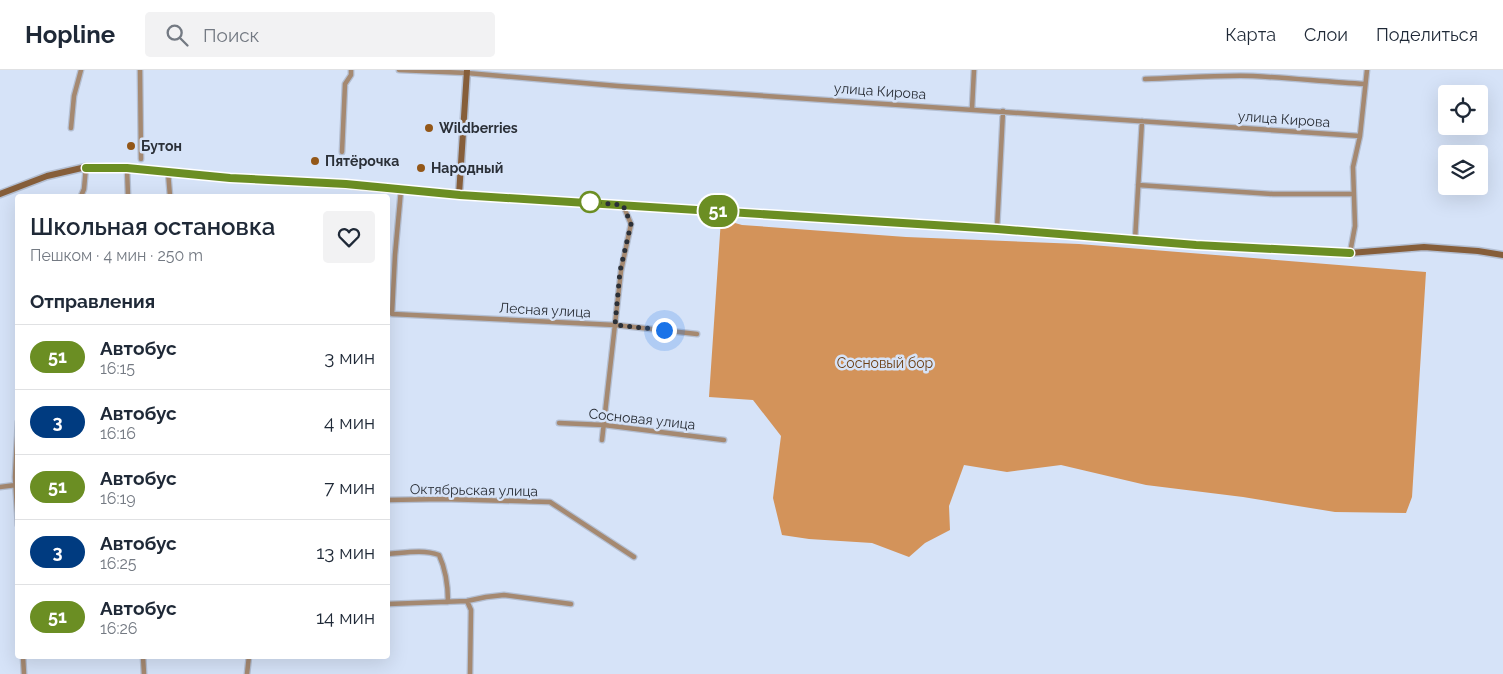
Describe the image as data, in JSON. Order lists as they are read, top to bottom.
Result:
{
  "streets": {
    "street": [
      "улица Кирова",
      "Лесная улица",
      "Сосновая улица",
      "Октябрьская улица"
    ]
  },
  "parks": ["Сосновый бор"],
  "places": [
    "Wildberries",
    "Бутон",
    "Пятёрочка",
    "Народный"
  ],
  "lines": ["bus line 51"],
  "page": {
    "header": "Hopline",
    "search": "Поиск",
    "nav": ["Карта", "Слои", "Поделиться"],
    "on_map": "51",
    "heading": [
      ["Школьная остановка", "Пешком · 4 мин · 250 m"],
      "Отправления"
    ],
    "list": [
      {
        "mark": "51",
        "name": "Автобус",
        "note": "16:15",
        "value": "3 мин"
      },
      {
        "mark": "3",
        "name": "Автобус",
        "note": "16:16",
        "value": "4 мин"
      },
      {
        "mark": "51",
        "name": "Автобус",
        "note": "16:19",
        "value": "7 мин"
      },
      {
        "mark": "3",
        "name": "Автобус",
        "note": "16:25",
        "value": "13 мин"
      },
      {
        "mark": "51",
        "name": "Автобус",
        "note": "16:26",
        "value": "14 мин"
      }
    ]
  }
}
